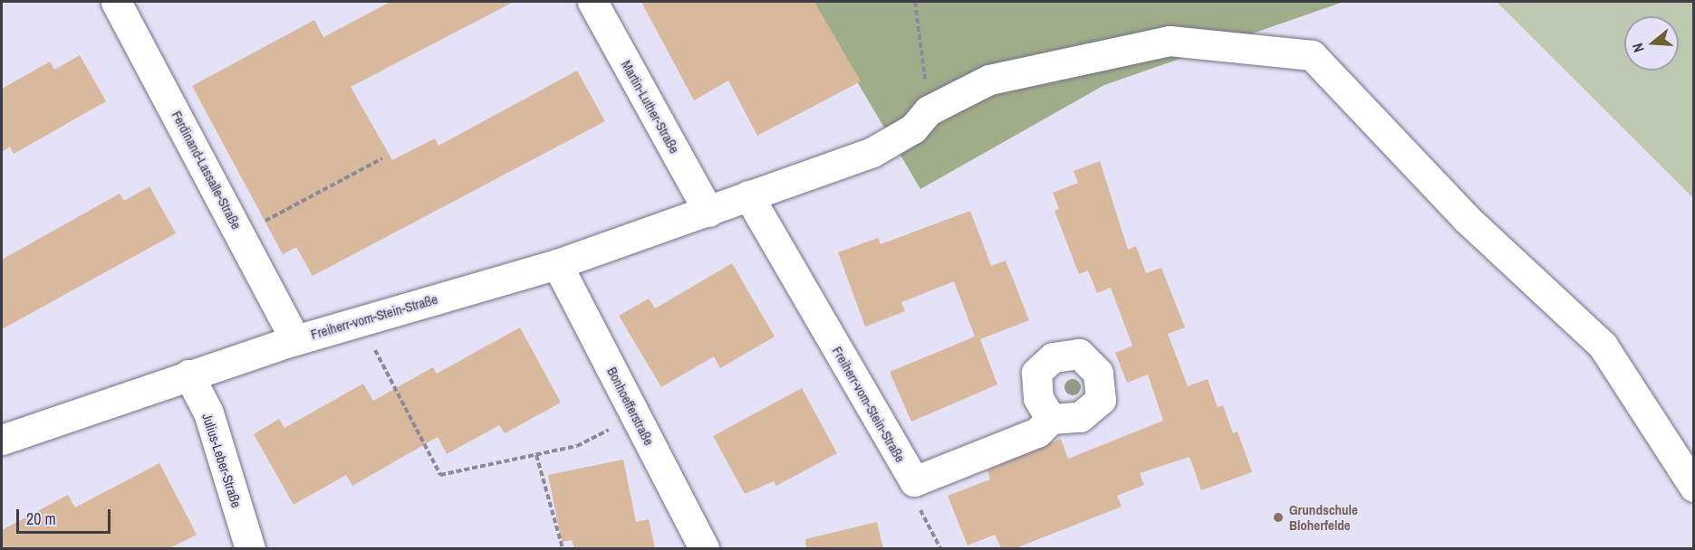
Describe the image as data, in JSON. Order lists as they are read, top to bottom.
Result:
{
  "streets": {
    "street": [
      "Martin-Luther-Straße",
      "Ferdinand-Lassalle-Straße",
      "Freiherr-vom-Stein-Straße",
      "Bonhoefferstraße",
      "Julius-Leber-Straße"
    ]
  },
  "crossings": [
    ["Martin-Luther-Straße", "Freiherr-vom-Stein-Straße"],
    ["Ferdinand-Lassalle-Straße", "Freiherr-vom-Stein-Straße"],
    ["Freiherr-vom-Stein-Straße", "Bonhoefferstraße"],
    ["Freiherr-vom-Stein-Straße", "Julius-Leber-Straße"]
  ],
  "places": ["Grundschule Bloherfelde"],
  "scale_bar": "20 m",
  "north": "left"
}
